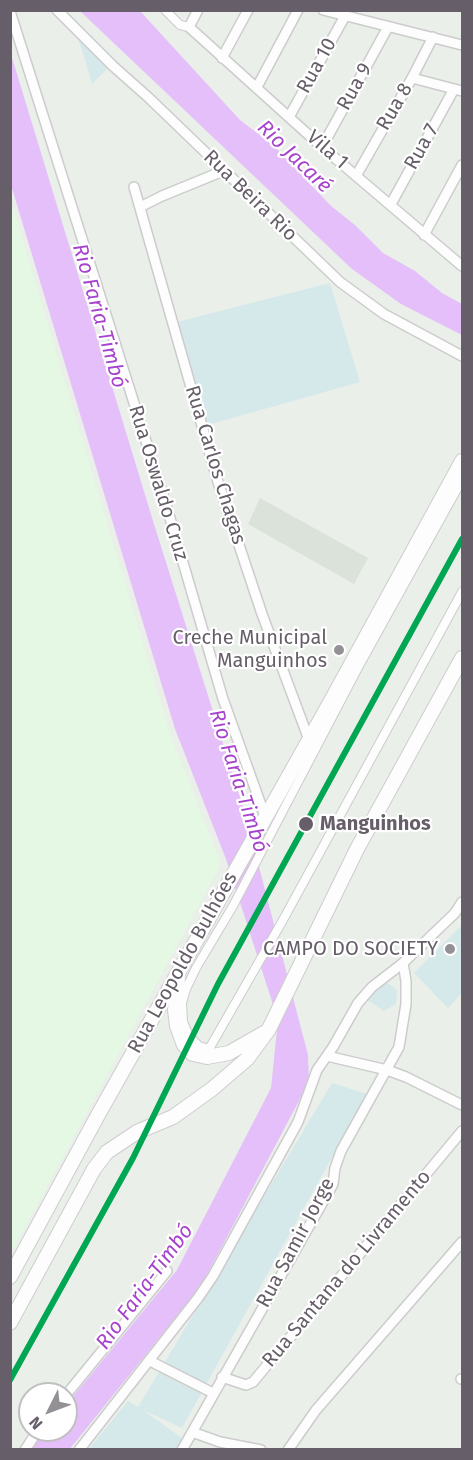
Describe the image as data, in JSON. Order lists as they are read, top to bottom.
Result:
{
  "streets": {
    "main road": ["Rua Leopoldo Bulhões"],
    "street": [
      "Rua 10",
      "Rua 9",
      "Rua 8",
      "Rua 7",
      "Vila 1",
      "Rua Beira Rio",
      "Rua Carlos Chagas",
      "Rua Oswaldo Cruz",
      "Rua Samir Jorge",
      "Rua Santana do Livramento"
    ]
  },
  "crossings": [
    ["Rua 10", "Vila 1"],
    ["Rua 9", "Vila 1"],
    ["Rua 8", "Vila 1"],
    ["Rua 7", "Vila 1"],
    ["Rua Carlos Chagas", "Rua Leopoldo Bulhões"],
    ["Rua Oswaldo Cruz", "Rua Leopoldo Bulhões"],
    ["Rua Samir Jorge", "Rua Santana do Livramento"]
  ],
  "water": ["Rio Jacaré", "Rio Faria-Timbó"],
  "places": ["Creche Municipal Manguinhos", "Manguinhos", "CAMPO DO SOCIETY"],
  "north": "bottom left"
}
